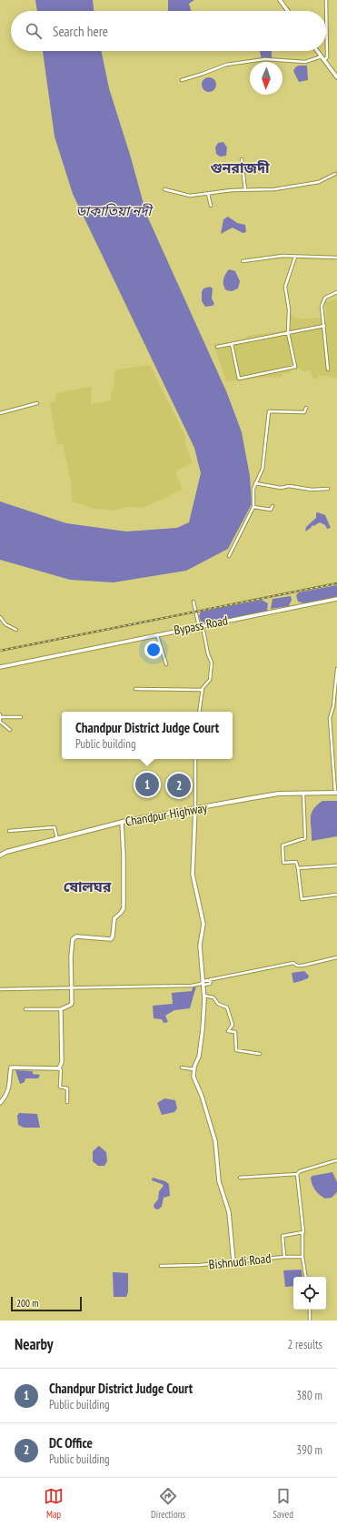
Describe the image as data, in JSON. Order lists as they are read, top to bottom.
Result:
{
  "streets": {
    "main road": ["Chandpur Highway"],
    "street": ["Bypass Road", "Bishnudi Road"]
  },
  "districts": ["গুনরাজদী", "ষোলঘর"],
  "water": ["ডাকাতিয়া নদী"],
  "scale_bar": "200 m",
  "north": "bottom",
  "page": {
    "search": "Search here",
    "popup": ["Chandpur District Judge Court", "Public building"],
    "pins": ["1", "2"],
    "scale": "200 m",
    "heading": ["Nearby", "2 results"],
    "list": [
      {
        "mark": "1",
        "name": "Chandpur District Judge Court",
        "note": "Public building",
        "value": "380 m"
      },
      {
        "mark": "2",
        "name": "DC Office",
        "note": "Public building",
        "value": "390 m"
      }
    ],
    "nav": ["Map", "Directions", "Saved"]
  }
}
